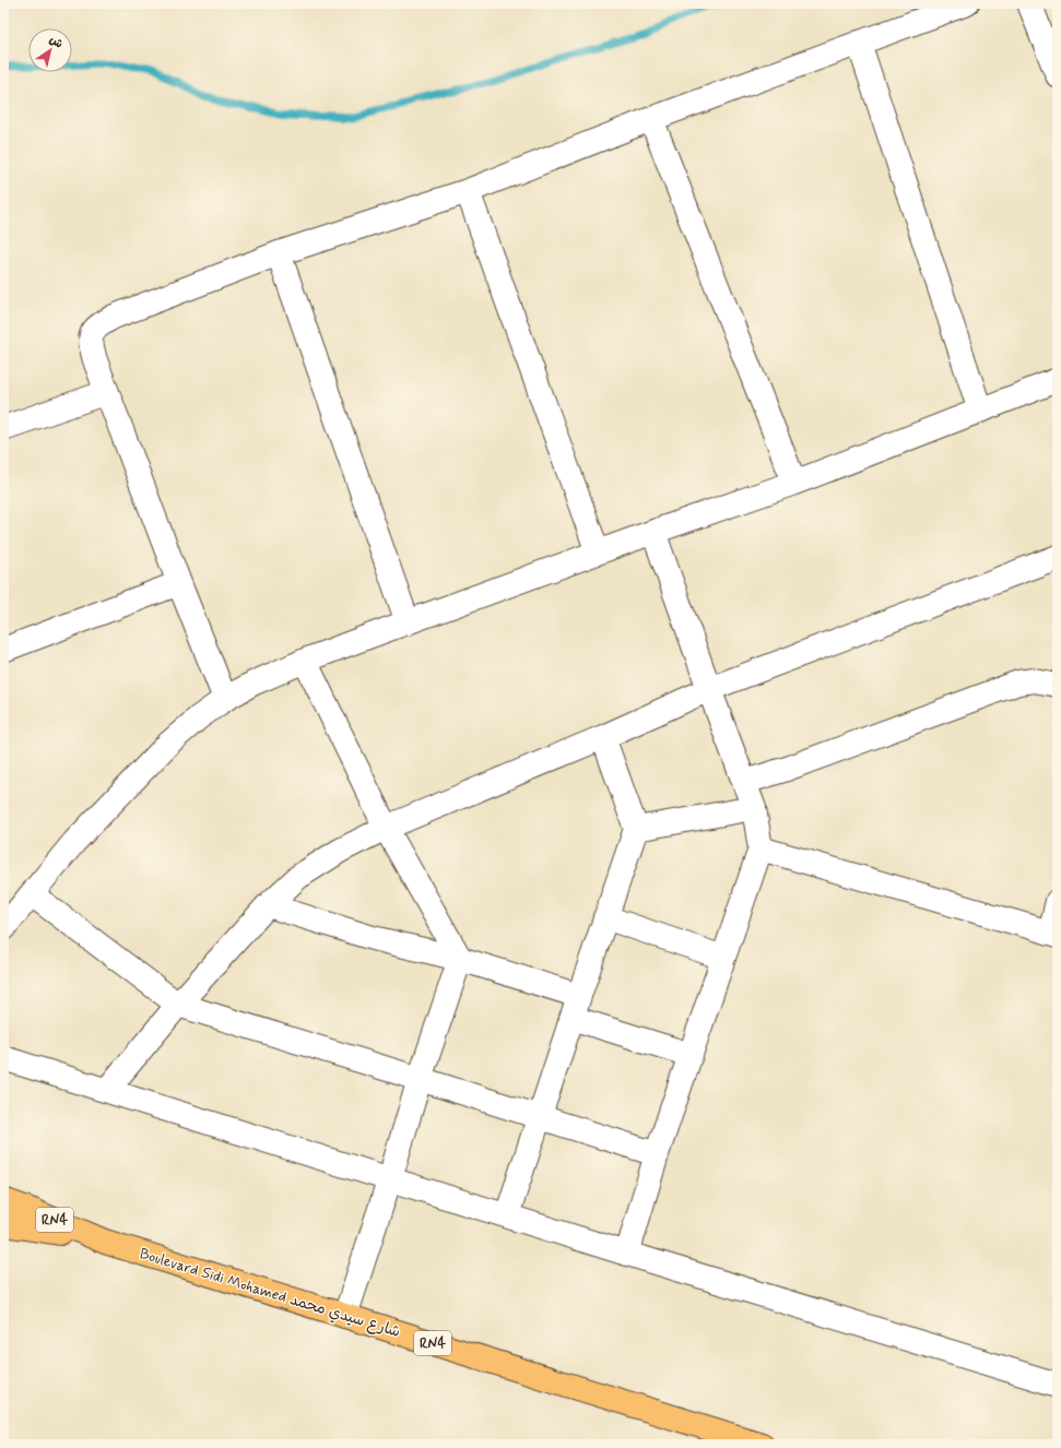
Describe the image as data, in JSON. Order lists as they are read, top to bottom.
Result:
{
  "streets": {
    "main road": ["RN4", "Boulevard Sidi Mohamed شارع سيدي محمد"]
  },
  "crossings": [
    ["RN4", "Boulevard Sidi Mohamed شارع سيدي محمد"]
  ],
  "north": "top right"
}
